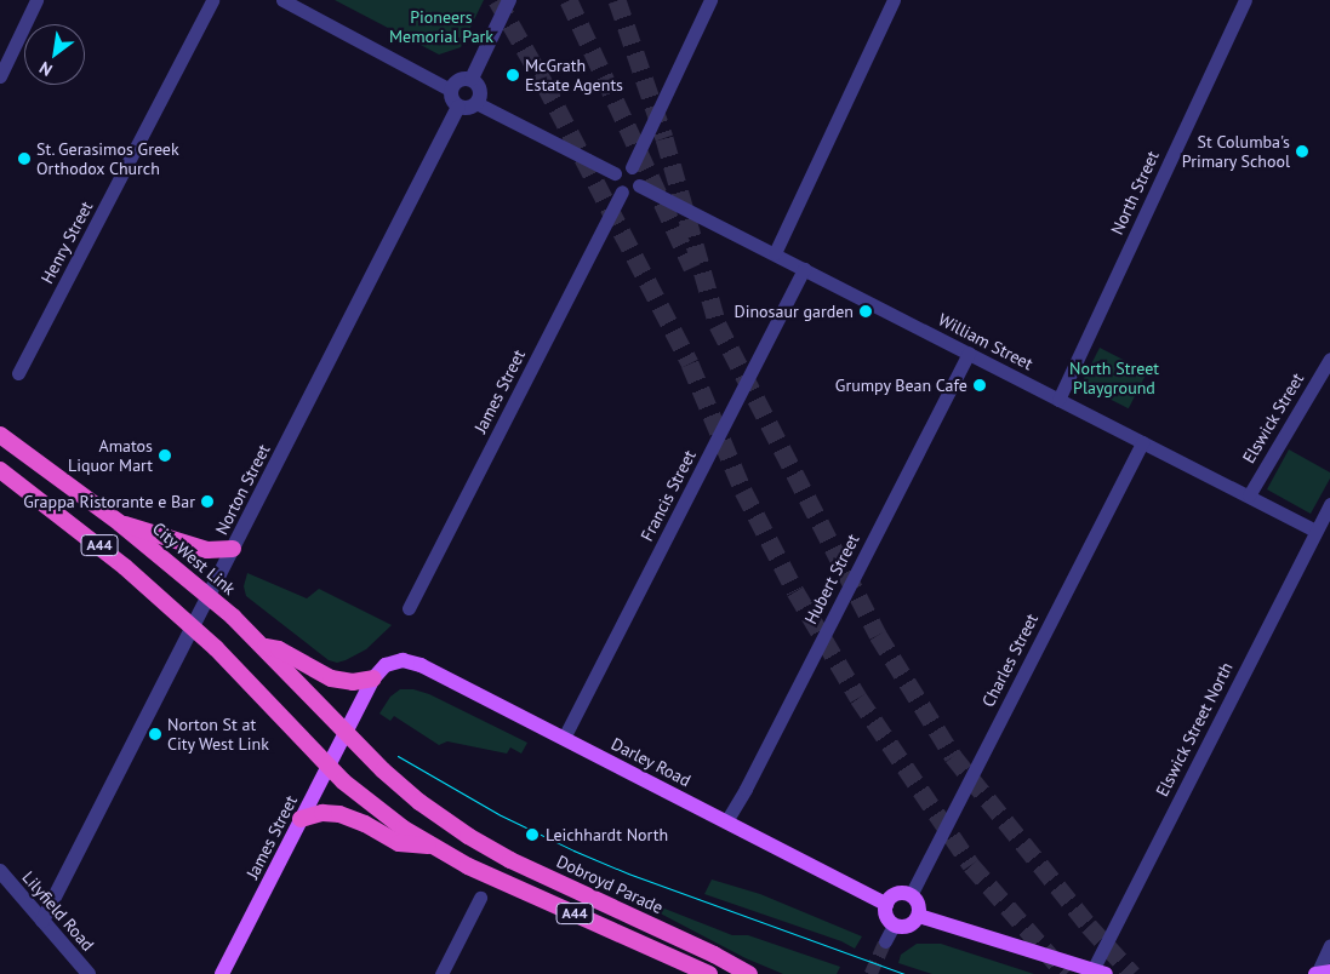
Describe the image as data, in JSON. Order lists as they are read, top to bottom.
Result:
{
  "streets": {
    "highway": ["A44", "City West Link", "Dobroyd Parade"],
    "main road": ["James Street", "Darley Road"],
    "street": [
      "North Street",
      "Henry Street",
      "William Street",
      "Elswick Street",
      "Norton Street",
      "Francis Street",
      "Hubert Street",
      "Charles Street",
      "Elswick Street North",
      "Lilyfield Road"
    ]
  },
  "crossings": [
    ["North Street", "William Street"],
    ["William Street", "James Street"],
    ["William Street", "Elswick Street"],
    ["William Street", "Francis Street"],
    ["William Street", "Hubert Street"],
    ["William Street", "Charles Street"],
    ["William Street", "Elswick Street North"],
    ["James Street", "A44"],
    ["James Street", "City West Link"],
    ["James Street", "Darley Road"],
    ["James Street", "Dobroyd Parade"],
    ["Norton Street", "A44"],
    ["Norton Street", "City West Link"],
    ["Norton Street", "Lilyfield Road"],
    ["Francis Street", "Darley Road"],
    ["City West Link", "Dobroyd Parade"],
    ["Hubert Street", "Darley Road"],
    ["Charles Street", "Darley Road"]
  ],
  "parks": ["Pioneers Memorial Park", "North Street Playground"],
  "places": [
    "McGrath Estate Agents",
    "St Columba's Primary School",
    "St. Gerasimos Greek Orthodox Church",
    "Dinosaur garden",
    "Grumpy Bean Cafe",
    "Amatos Liquor Mart",
    "Grappa Ristorante e Bar",
    "Norton St at City West Link",
    "Leichhardt North"
  ],
  "north": "bottom left"
}
